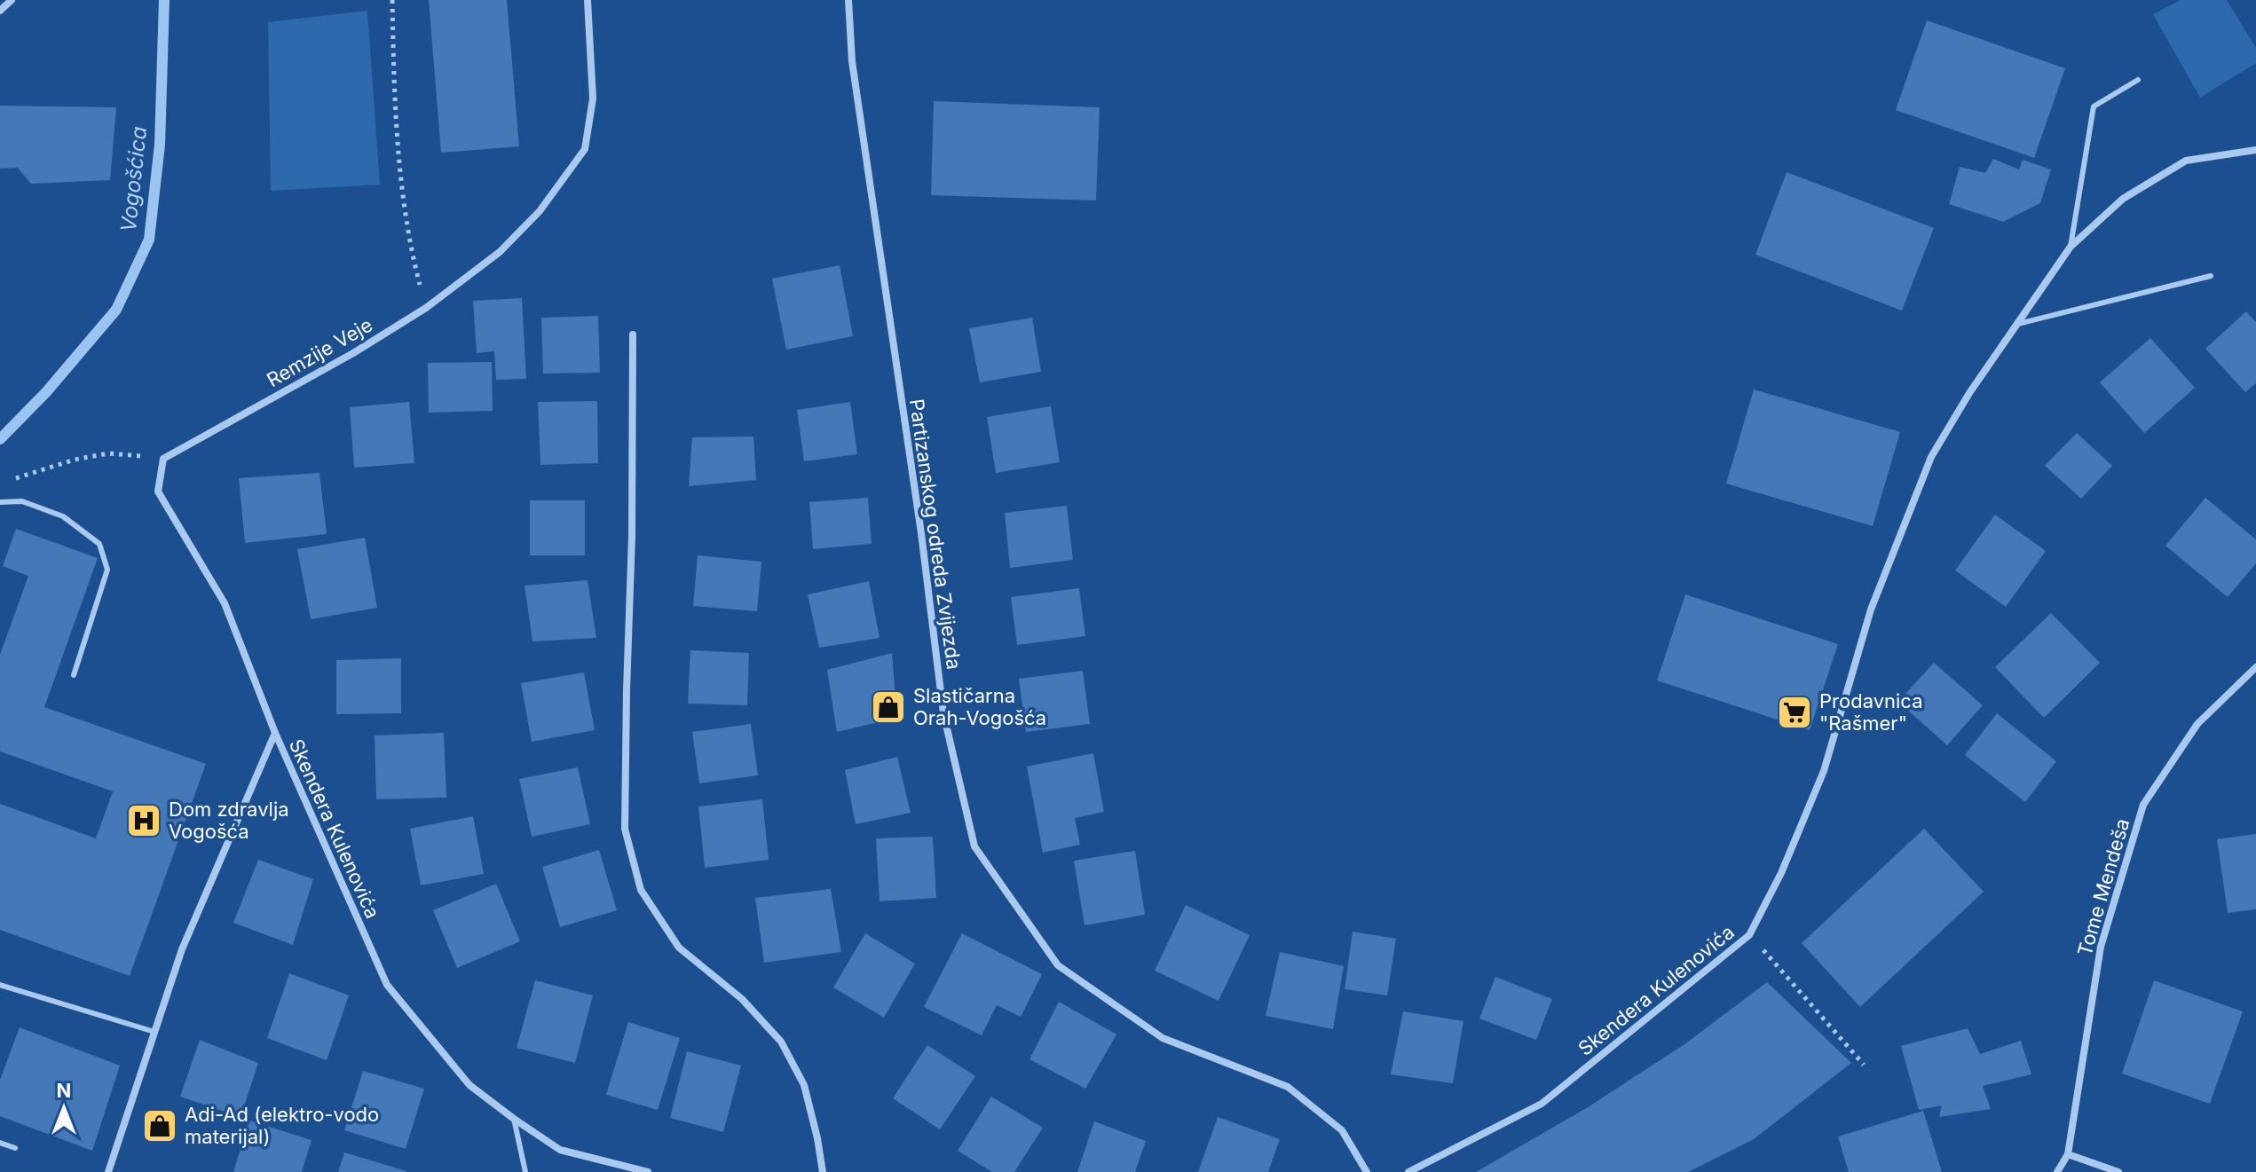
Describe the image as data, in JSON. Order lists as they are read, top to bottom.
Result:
{
  "streets": {
    "street": [
      "Remzije Veje",
      "Partizanskog odreda Zvijezda",
      "Skendera Kulenovića",
      "Tome Mendeša"
    ]
  },
  "water": ["Vogošćica"],
  "places": {
    "shop": ["Slastičarna Orah-Vogošća", "Adi-Ad (elektro-vodo materijal)"],
    "supermarket": ["Prodavnica \"Rašmer\""],
    "hospital": ["Dom zdravlja Vogošća"]
  },
  "north": "top"
}
